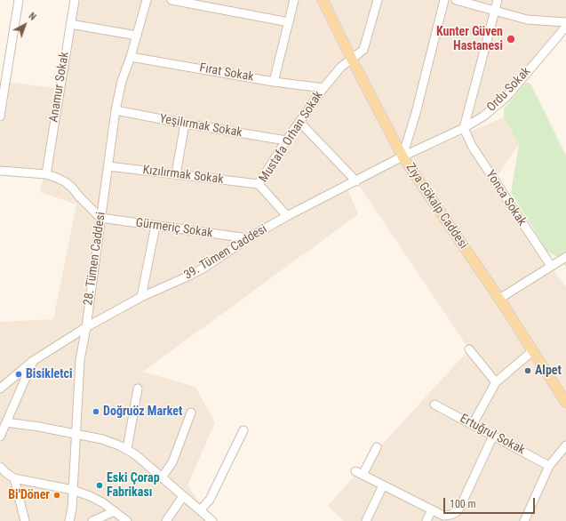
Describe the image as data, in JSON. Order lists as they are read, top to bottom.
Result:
{
  "streets": {
    "main road": ["Ziya Gökalp Caddesi"],
    "street": [
      "Fırat Sokak",
      "Anamur Sokak",
      "Ordu Sokak",
      "Yeşilırmak Sokak",
      "Mustafa Orhan Sokak",
      "Kızılırmak Sokak",
      "Yonca Sokak",
      "Gürmeriç Sokak",
      "39. Tümen Caddesi",
      "28. Tümen Caddesi",
      "Ertuğrul Sokak"
    ]
  },
  "crossings": [
    ["Fırat Sokak", "Mustafa Orhan Sokak"],
    ["Fırat Sokak", "28. Tümen Caddesi"],
    ["Ordu Sokak", "Yonca Sokak"],
    ["Ordu Sokak", "Ziya Gökalp Caddesi"],
    ["Ordu Sokak", "39. Tümen Caddesi"],
    ["Yeşilırmak Sokak", "Mustafa Orhan Sokak"],
    ["Yeşilırmak Sokak", "28. Tümen Caddesi"],
    ["Mustafa Orhan Sokak", "Kızılırmak Sokak"],
    ["Mustafa Orhan Sokak", "Ziya Gökalp Caddesi"],
    ["Mustafa Orhan Sokak", "39. Tümen Caddesi"],
    ["Kızılırmak Sokak", "28. Tümen Caddesi"],
    ["Ziya Gökalp Caddesi", "39. Tümen Caddesi"],
    ["Gürmeriç Sokak", "39. Tümen Caddesi"],
    ["Gürmeriç Sokak", "28. Tümen Caddesi"],
    ["39. Tümen Caddesi", "28. Tümen Caddesi"]
  ],
  "places": [
    "Kunter Güven Hastanesi",
    "Alpet",
    "Bisikletci",
    "Doğruöz Market",
    "Eski Çorap Fabrikası",
    "Bi'Döner"
  ],
  "scale_bar": "100 m",
  "north": "top right"
}
